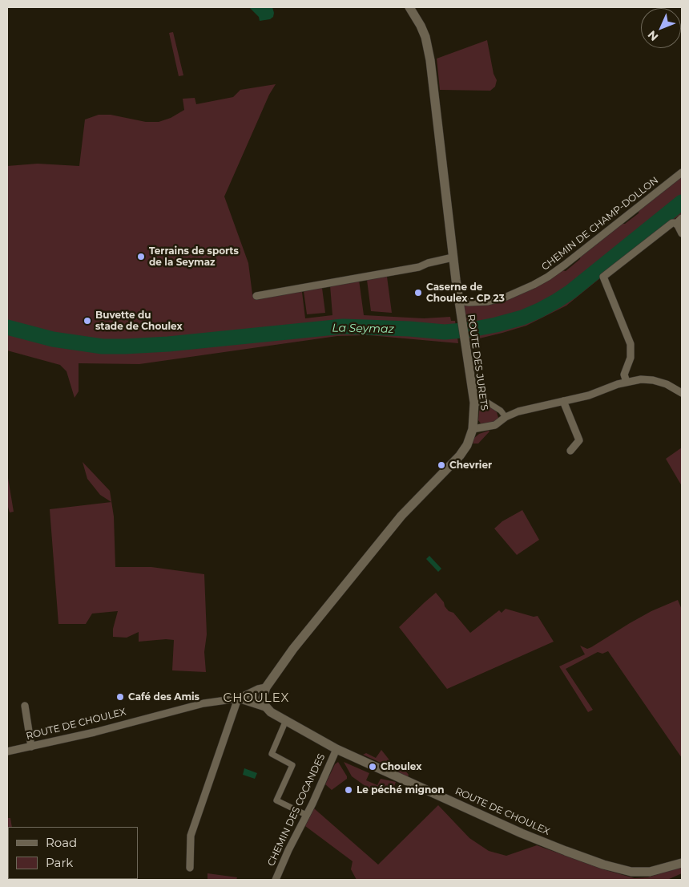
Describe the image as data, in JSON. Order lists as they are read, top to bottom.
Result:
{
  "streets": {
    "street": [
      "CHEMIN DE CHAMP-DOLLON",
      "ROUTE DES JURETS",
      "ROUTE DE CHOULEX",
      "CHEMIN DES COCANDES"
    ]
  },
  "crossings": [
    ["CHEMIN DE CHAMP-DOLLON", "ROUTE DES JURETS"],
    ["ROUTE DES JURETS", "ROUTE DE CHOULEX"],
    ["ROUTE DE CHOULEX", "CHEMIN DES COCANDES"]
  ],
  "districts": ["CHOULEX"],
  "water": ["La Seymaz"],
  "places": [
    "Terrains de sports de la Seymaz",
    "Caserne de Choulex - CP 23",
    "Buvette du stade de Choulex",
    "Chevrier",
    "Café des Amis",
    "Choulex",
    "Le péché mignon"
  ],
  "legend": ["Road", "Park"],
  "north": "bottom left"
}
